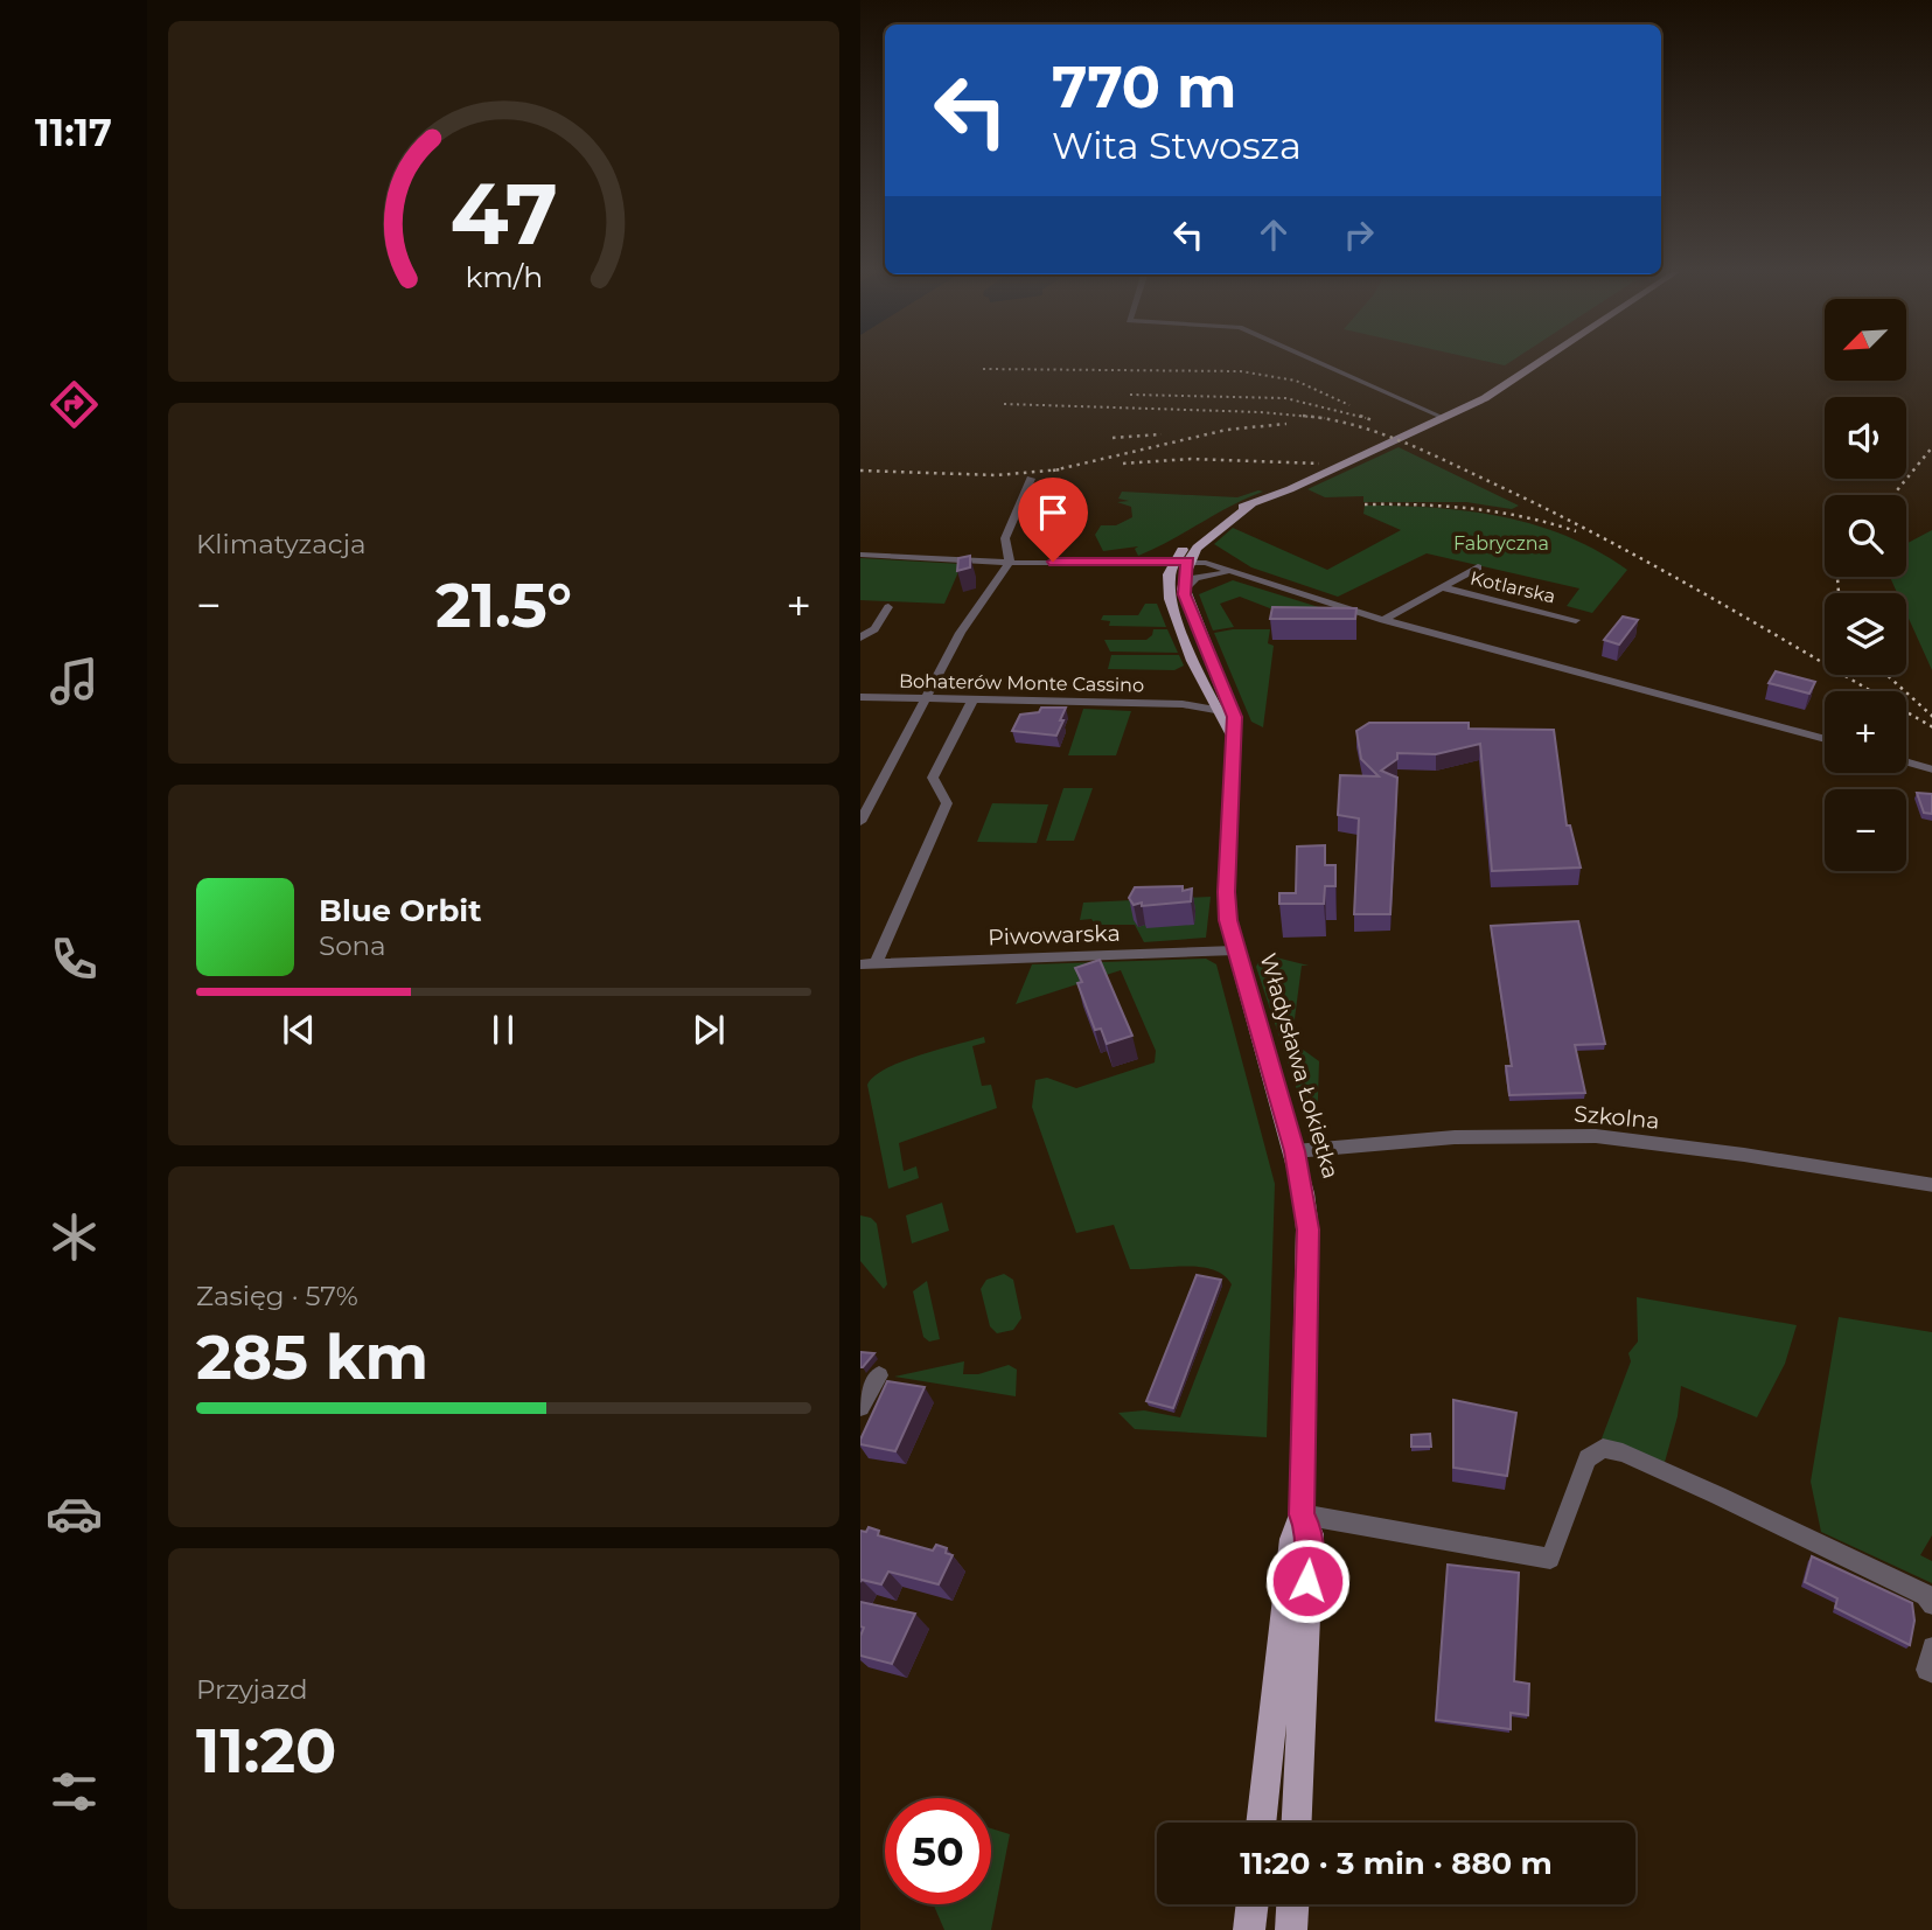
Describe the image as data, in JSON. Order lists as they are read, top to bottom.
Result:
{
  "streets": {
    "main road": ["Władysława Łokietka"],
    "street": [
      "Kotlarska",
      "Bohaterów Monte Cassino",
      "Piwowarska",
      "Szkolna"
    ]
  },
  "crossings": [
    ["Bohaterów Monte Cassino", "Piwowarska"],
    ["Piwowarska", "Władysława Łokietka"],
    ["Władysława Łokietka", "Szkolna"]
  ],
  "parks": ["Fabryczna"],
  "north": "bottom left",
  "page": {
    "tabs": "11:17",
    "turn": ["770 m", "Wita Stwosza"],
    "map_buttons": ["+", "−"],
    "tile": [
      "Klimatyzacja",
      ["Zasięg · 57%", "285 km"],
      ["Przyjazd", "11:20"]
    ],
    "heat": ["−", "21.5°", "+"],
    "song": ["Blue Orbit", "Sona"],
    "limit": "50",
    "trip": "11:20 · 3 min · 880 m",
    "gauge": ["47", "km/h"]
  }
}
